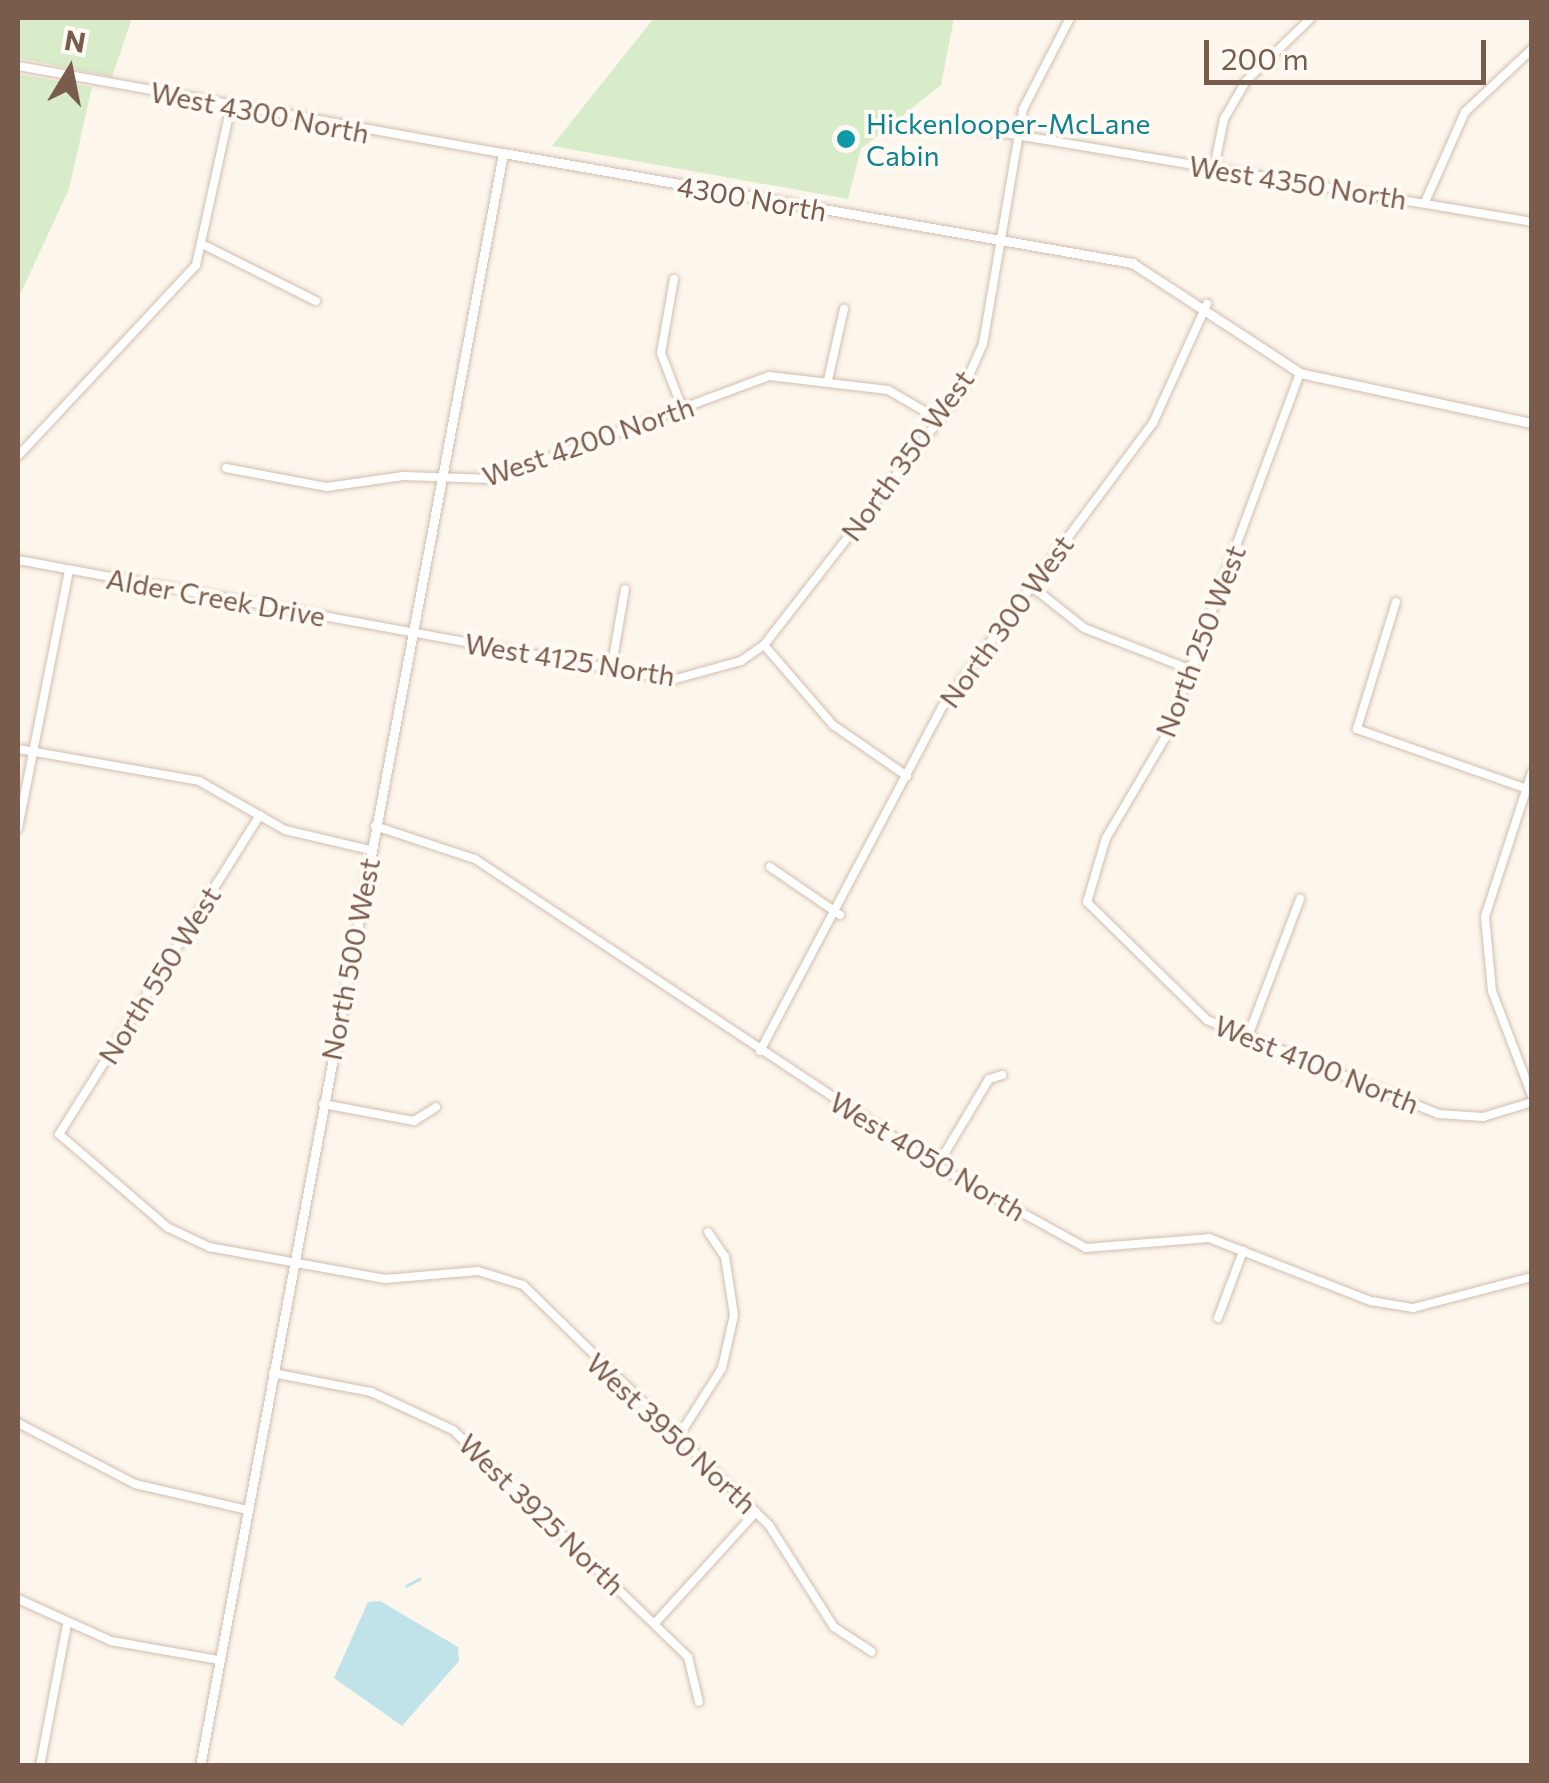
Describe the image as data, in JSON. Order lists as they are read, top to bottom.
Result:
{
  "streets": {
    "street": [
      "West 4300 North",
      "West 4350 North",
      "4300 North",
      "West 4200 North",
      "North 350 West",
      "Alder Creek Drive",
      "North 300 West",
      "North 250 West",
      "West 4125 North",
      "North 500 West",
      "North 550 West",
      "West 4100 North",
      "West 4050 North",
      "West 3950 North",
      "West 3925 North"
    ]
  },
  "crossings": [
    ["West 4300 North", "4300 North"],
    ["West 4300 North", "North 500 West"],
    ["West 4350 North", "North 350 West"],
    ["4300 North", "North 350 West"],
    ["4300 North", "North 300 West"],
    ["4300 North", "North 250 West"],
    ["4300 North", "North 500 West"],
    ["West 4200 North", "North 350 West"],
    ["West 4200 North", "North 500 West"],
    ["North 350 West", "West 4125 North"],
    ["Alder Creek Drive", "West 4125 North"],
    ["Alder Creek Drive", "North 500 West"],
    ["North 300 West", "West 4050 North"],
    ["North 250 West", "West 4100 North"],
    ["West 4125 North", "North 500 West"],
    ["North 500 West", "West 4050 North"],
    ["North 500 West", "West 3950 North"],
    ["North 500 West", "West 3925 North"],
    ["North 550 West", "West 3950 North"]
  ],
  "places": ["Hickenlooper-McLane Cabin"],
  "scale_bar": "200 m",
  "north": "top"
}
